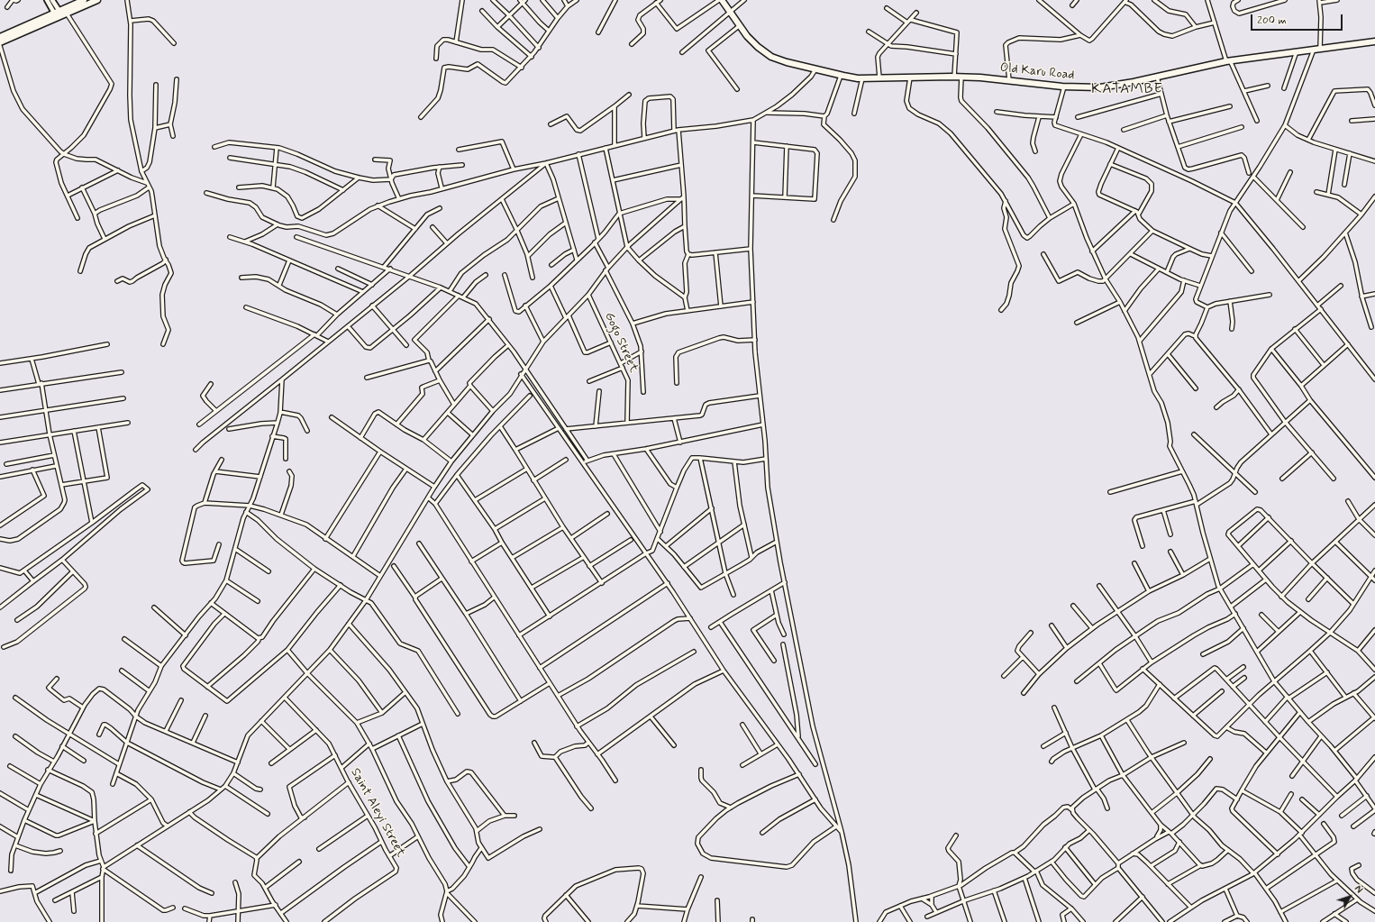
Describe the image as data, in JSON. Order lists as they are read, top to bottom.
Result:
{
  "streets": {
    "main road": ["Old Karu Road"],
    "street": ["Gogo Street", "Saint Aleyi Street"]
  },
  "districts": ["KATAMBE"],
  "scale_bar": "200 m",
  "north": "top right"
}
